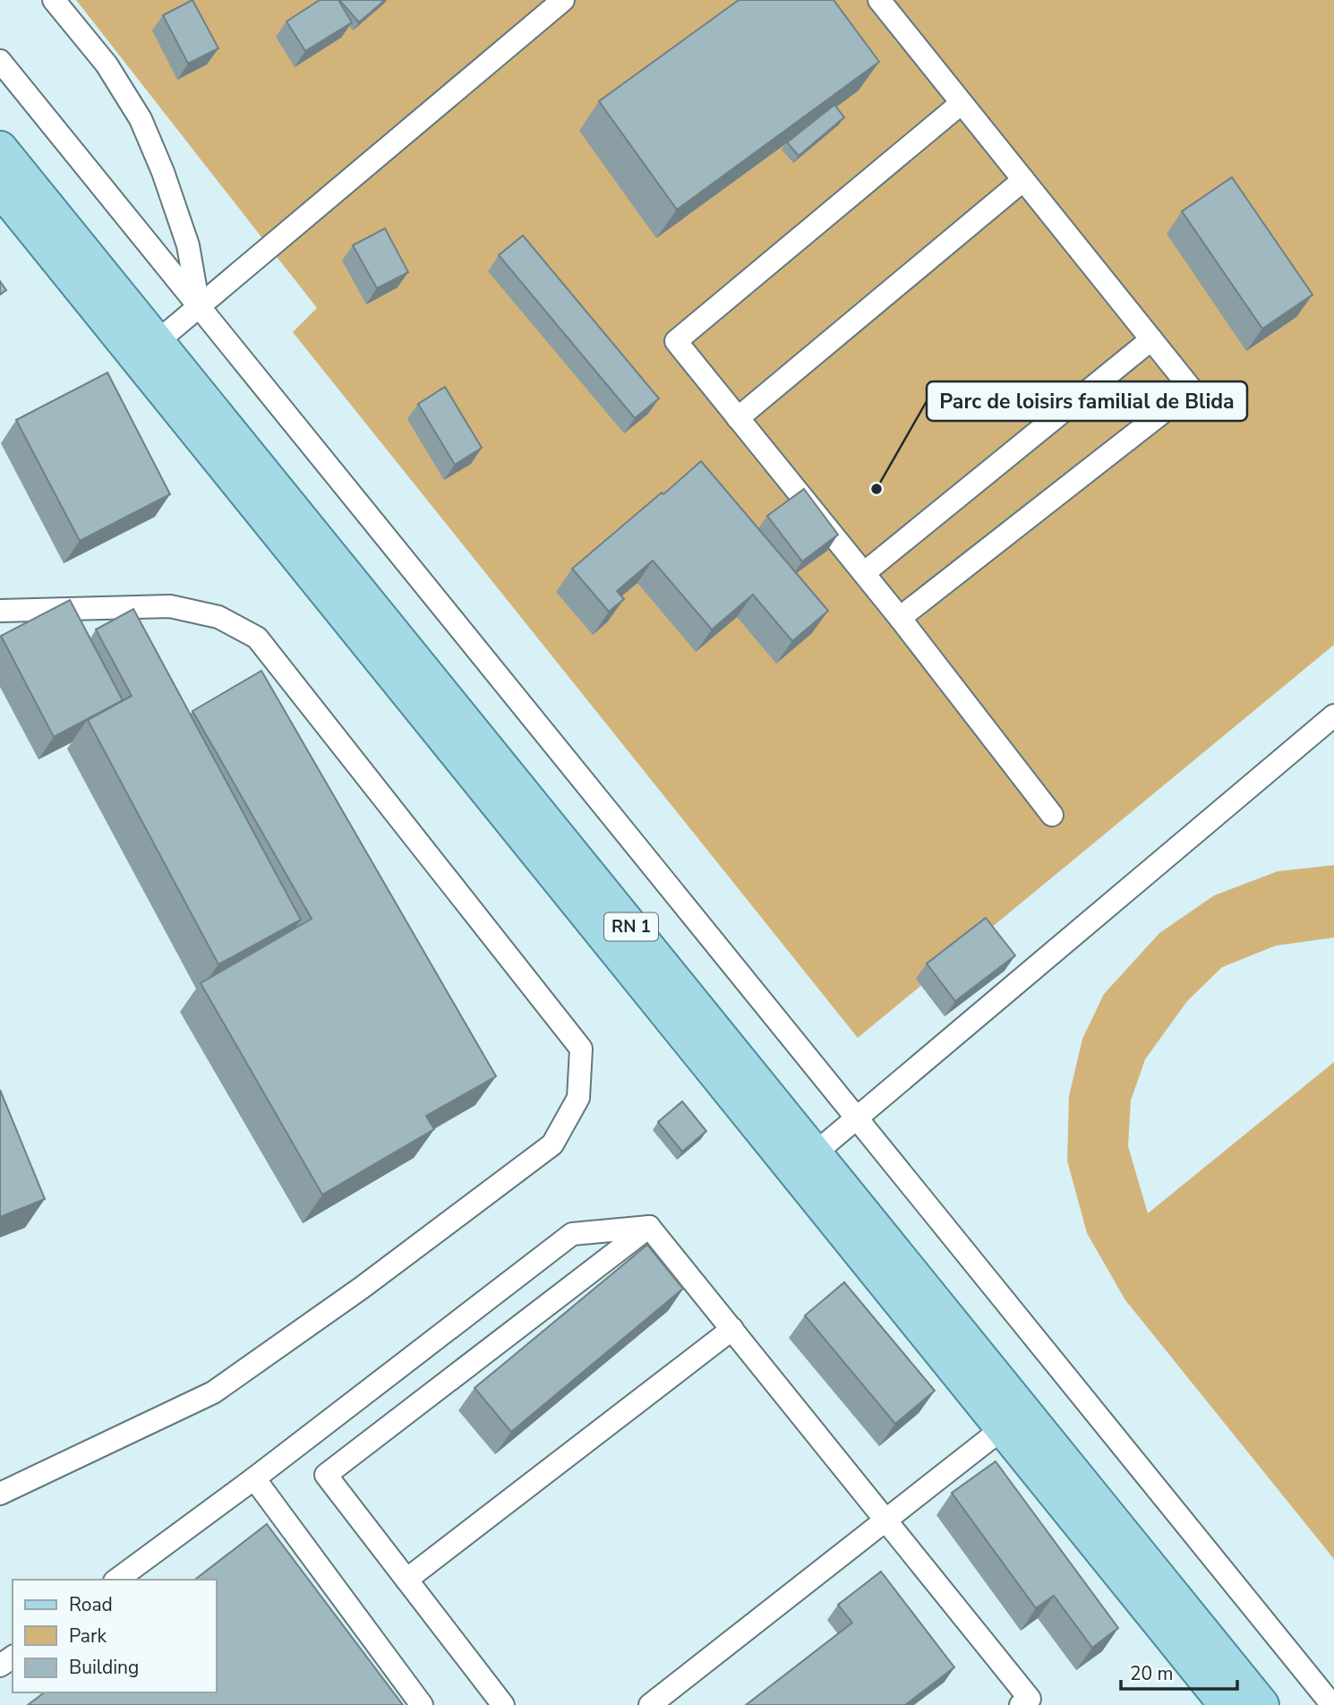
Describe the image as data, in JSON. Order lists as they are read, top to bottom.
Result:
{
  "streets": {
    "main road": ["RN 1"]
  },
  "places": ["Parc de loisirs familial de Blida"],
  "legend": ["Road", "Park", "Building"],
  "scale_bar": "20 m"
}
